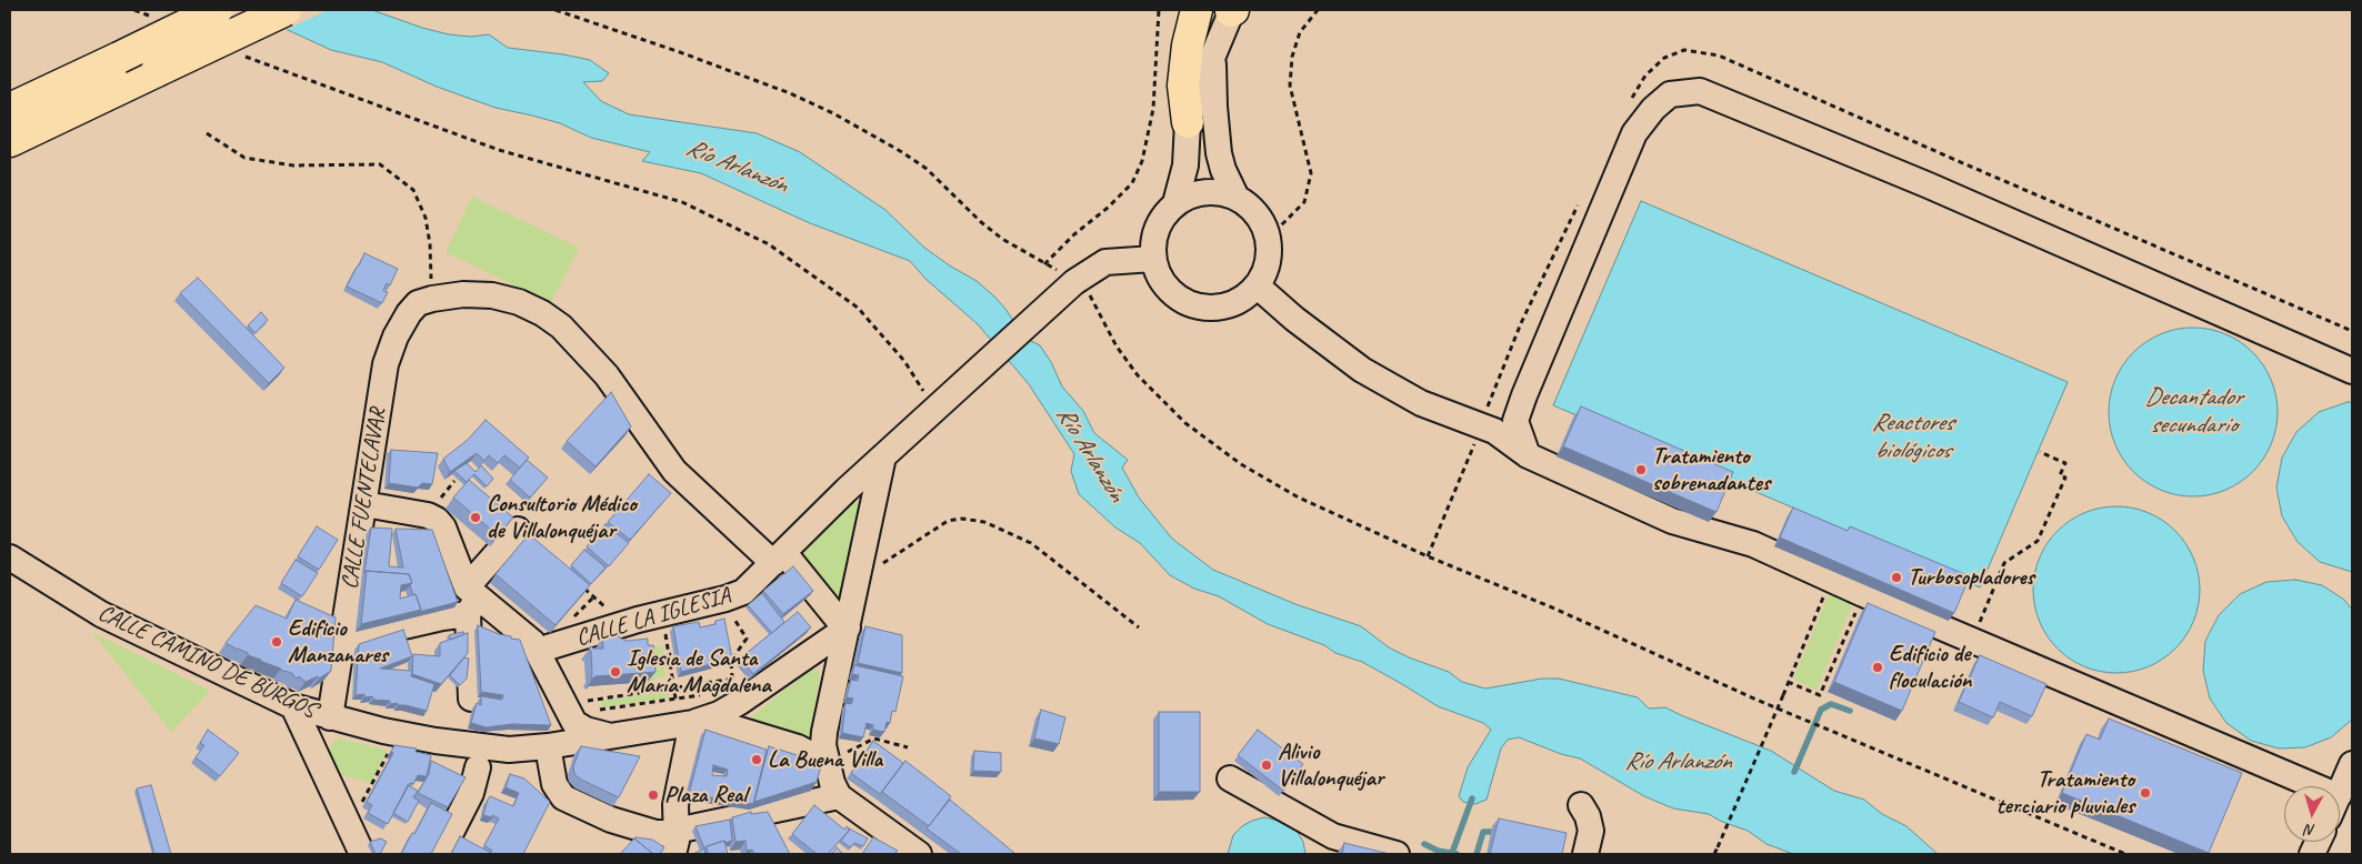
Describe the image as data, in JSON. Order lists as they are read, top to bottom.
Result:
{
  "streets": {
    "street": ["CALLE FUENTELAVAR", "CALLE LA IGLESIA", "CALLE CAMINO DE BURGOS"]
  },
  "crossings": [
    ["CALLE FUENTELAVAR", "CALLE CAMINO DE BURGOS"]
  ],
  "water": ["Río Arlanzón", "Decantador secundario", "Reactores biológicos"],
  "places": [
    "Tratamiento sobrenadantes",
    "Consultorio Médico de Villalonquéjar",
    "Turbosopladores",
    "Edificio Manzanares",
    "Edificio de floculación",
    "Iglesia de Santa María Magdalena",
    "La Buena Villa",
    "Alivio Villalonquéjar",
    "Tratamiento terciario pluviales",
    "Plaza Real"
  ],
  "north": "bottom"
}
